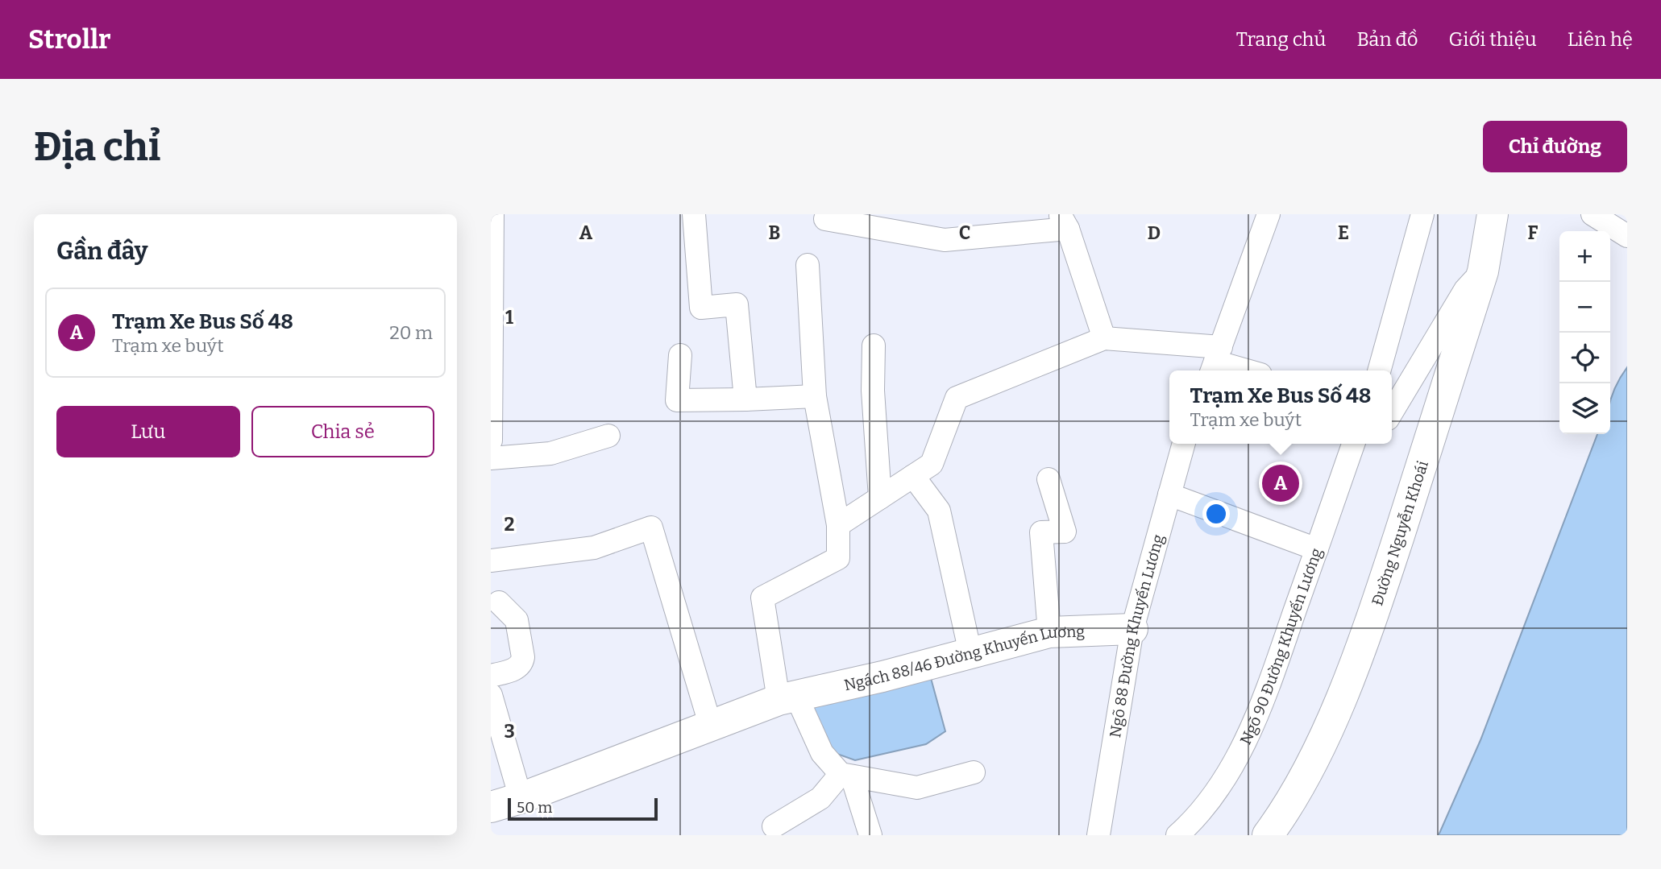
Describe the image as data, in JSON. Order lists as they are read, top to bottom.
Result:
{
  "streets": {
    "main road": ["Đường Nguyễn Khoái", "Ngách 88/46 Đường Khuyến Lương"],
    "street": ["Ngõ 88 Đường Khuyến Lương", "Ngõ 90 Đường Khuyến Lương"]
  },
  "crossings": [
    ["Ngõ 88 Đường Khuyến Lương", "Ngách 88/46 Đường Khuyến Lương"]
  ],
  "scale_bar": "50 m",
  "page": {
    "header": "Strollr",
    "nav": [
      "Trang chủ",
      "Bản đồ",
      "Giới thiệu",
      "Liên hệ"
    ],
    "buttons": [
      "Chỉ đường",
      ["Lưu", "Chia sẻ"]
    ],
    "title": "Địa chỉ",
    "heading": "Gần đây",
    "map_buttons": ["+", "−"],
    "list": [
      {
        "mark": "A",
        "name": "Trạm Xe Bus Số 48",
        "note": "Trạm xe buýt",
        "value": "20 m"
      }
    ],
    "popup": ["Trạm Xe Bus Số 48", "Trạm xe buýt"],
    "pins": "A",
    "scale": "50 m"
  },
  "grid": {
    "columns": [
      "A",
      "B",
      "C",
      "D",
      "E",
      "F"
    ],
    "rows": ["1", "2", "3"]
  }
}
